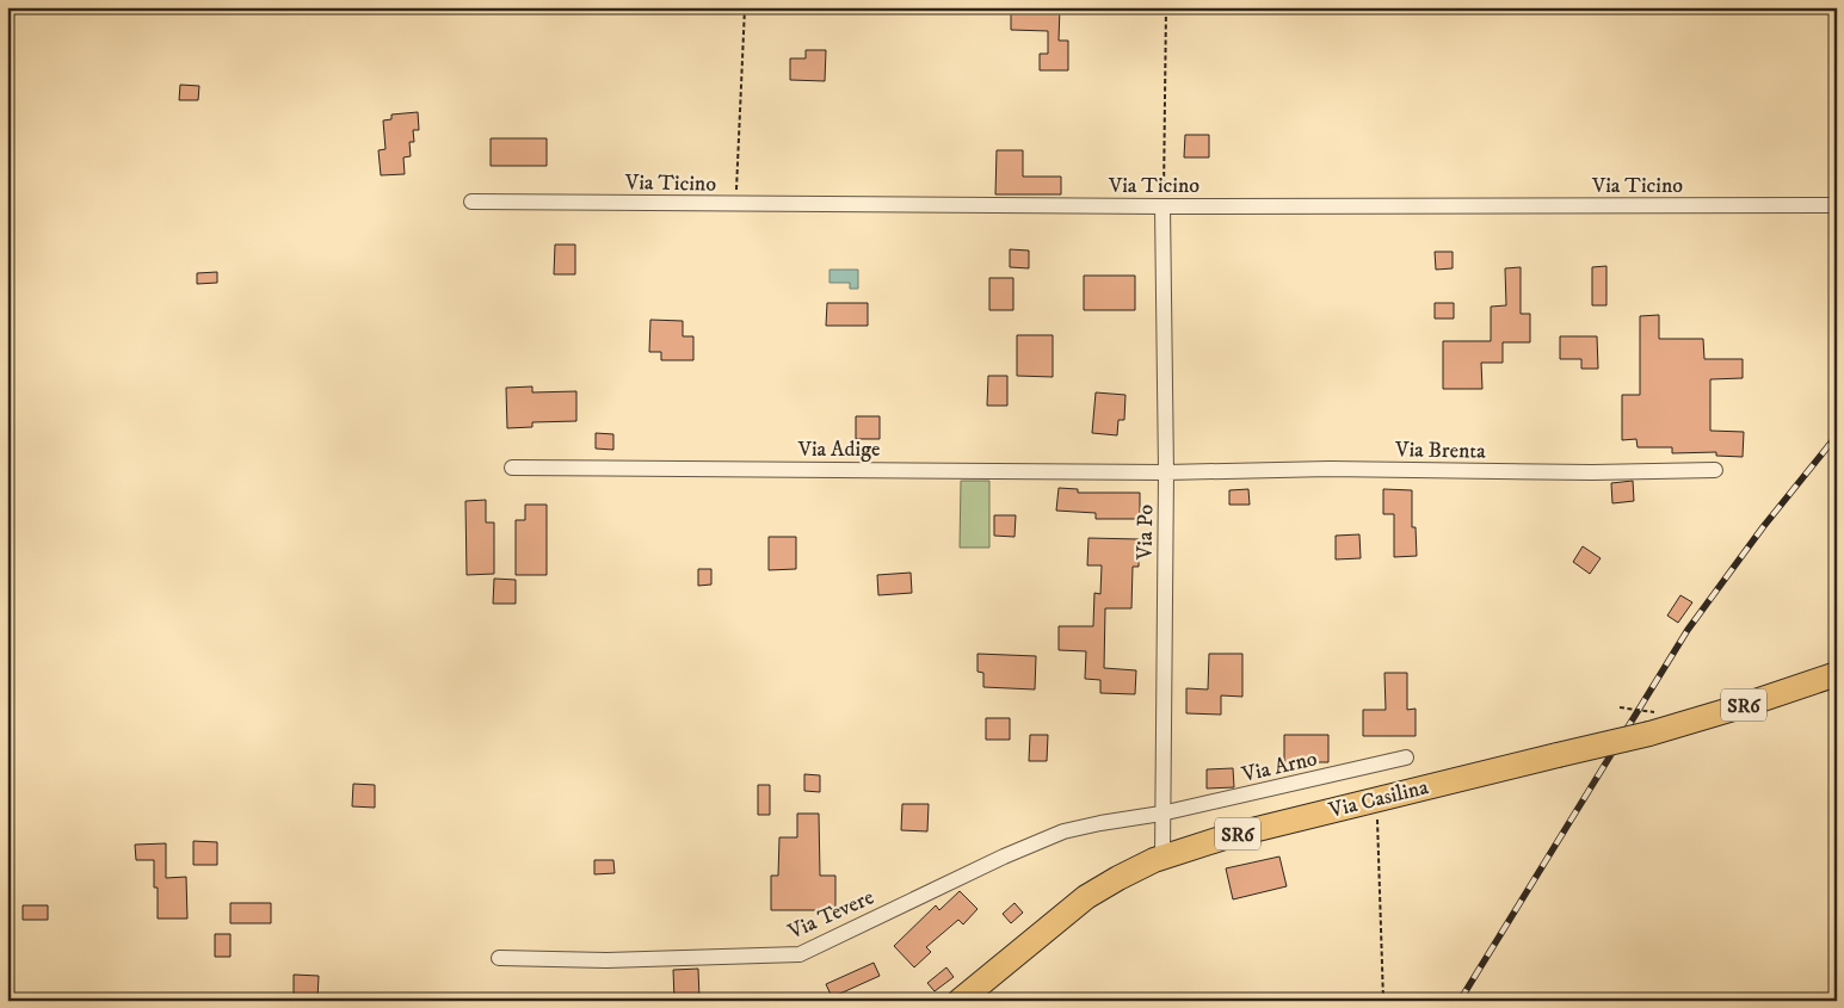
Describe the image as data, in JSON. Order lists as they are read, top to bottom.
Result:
{
  "streets": {
    "main road": ["SR6", "Via Casilina"],
    "street": [
      "Via Ticino",
      "Via Adige",
      "Via Brenta",
      "Via Po",
      "Via Arno",
      "Via Tevere"
    ]
  },
  "crossings": [
    ["Via Ticino", "Via Po"],
    ["Via Adige", "Via Brenta"],
    ["Via Adige", "Via Po"],
    ["Via Brenta", "Via Po"],
    ["Via Po", "Via Arno"],
    ["Via Po", "Via Casilina"],
    ["Via Po", "Via Tevere"],
    ["Via Arno", "Via Tevere"]
  ]
}
